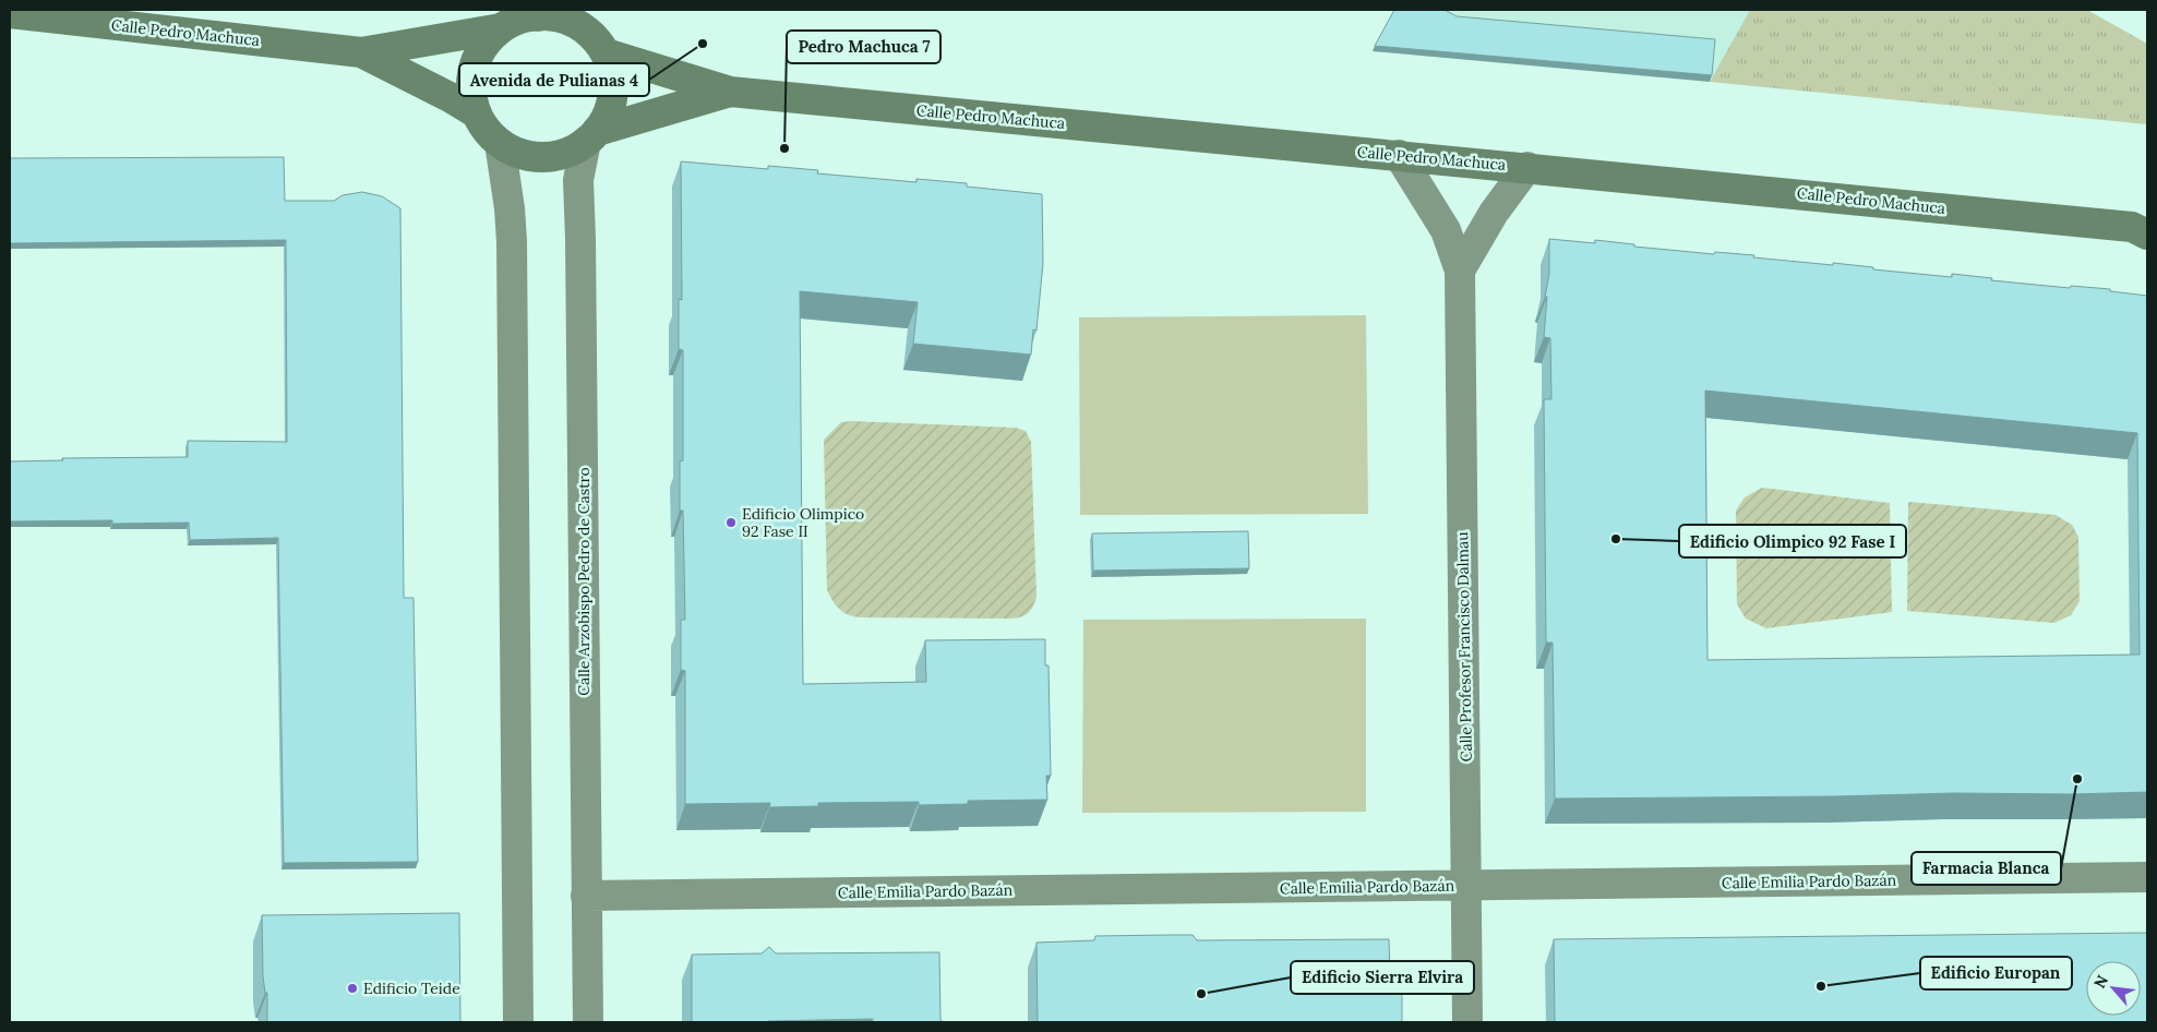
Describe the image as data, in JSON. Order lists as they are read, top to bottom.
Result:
{
  "streets": {
    "main road": ["Calle Pedro Machuca"],
    "street": ["Calle Arzobispo Pedro de Castro", "Calle Profesor Francisco Dalmau", "Calle Emilia Pardo Bazán"]
  },
  "crossings": [
    ["Calle Pedro Machuca", "Calle Arzobispo Pedro de Castro"],
    ["Calle Pedro Machuca", "Calle Profesor Francisco Dalmau"],
    ["Calle Arzobispo Pedro de Castro", "Calle Emilia Pardo Bazán"],
    ["Calle Profesor Francisco Dalmau", "Calle Emilia Pardo Bazán"]
  ],
  "places": [
    "Avenida de Pulianas 4",
    "Pedro Machuca 7",
    "Edificio Olimpico 92 Fase II",
    "Edificio Olimpico 92 Fase I",
    "Farmacia Blanca",
    "Edificio Europan",
    "Edificio Teide",
    "Edificio Sierra Elvira"
  ],
  "north": "top left"
}
